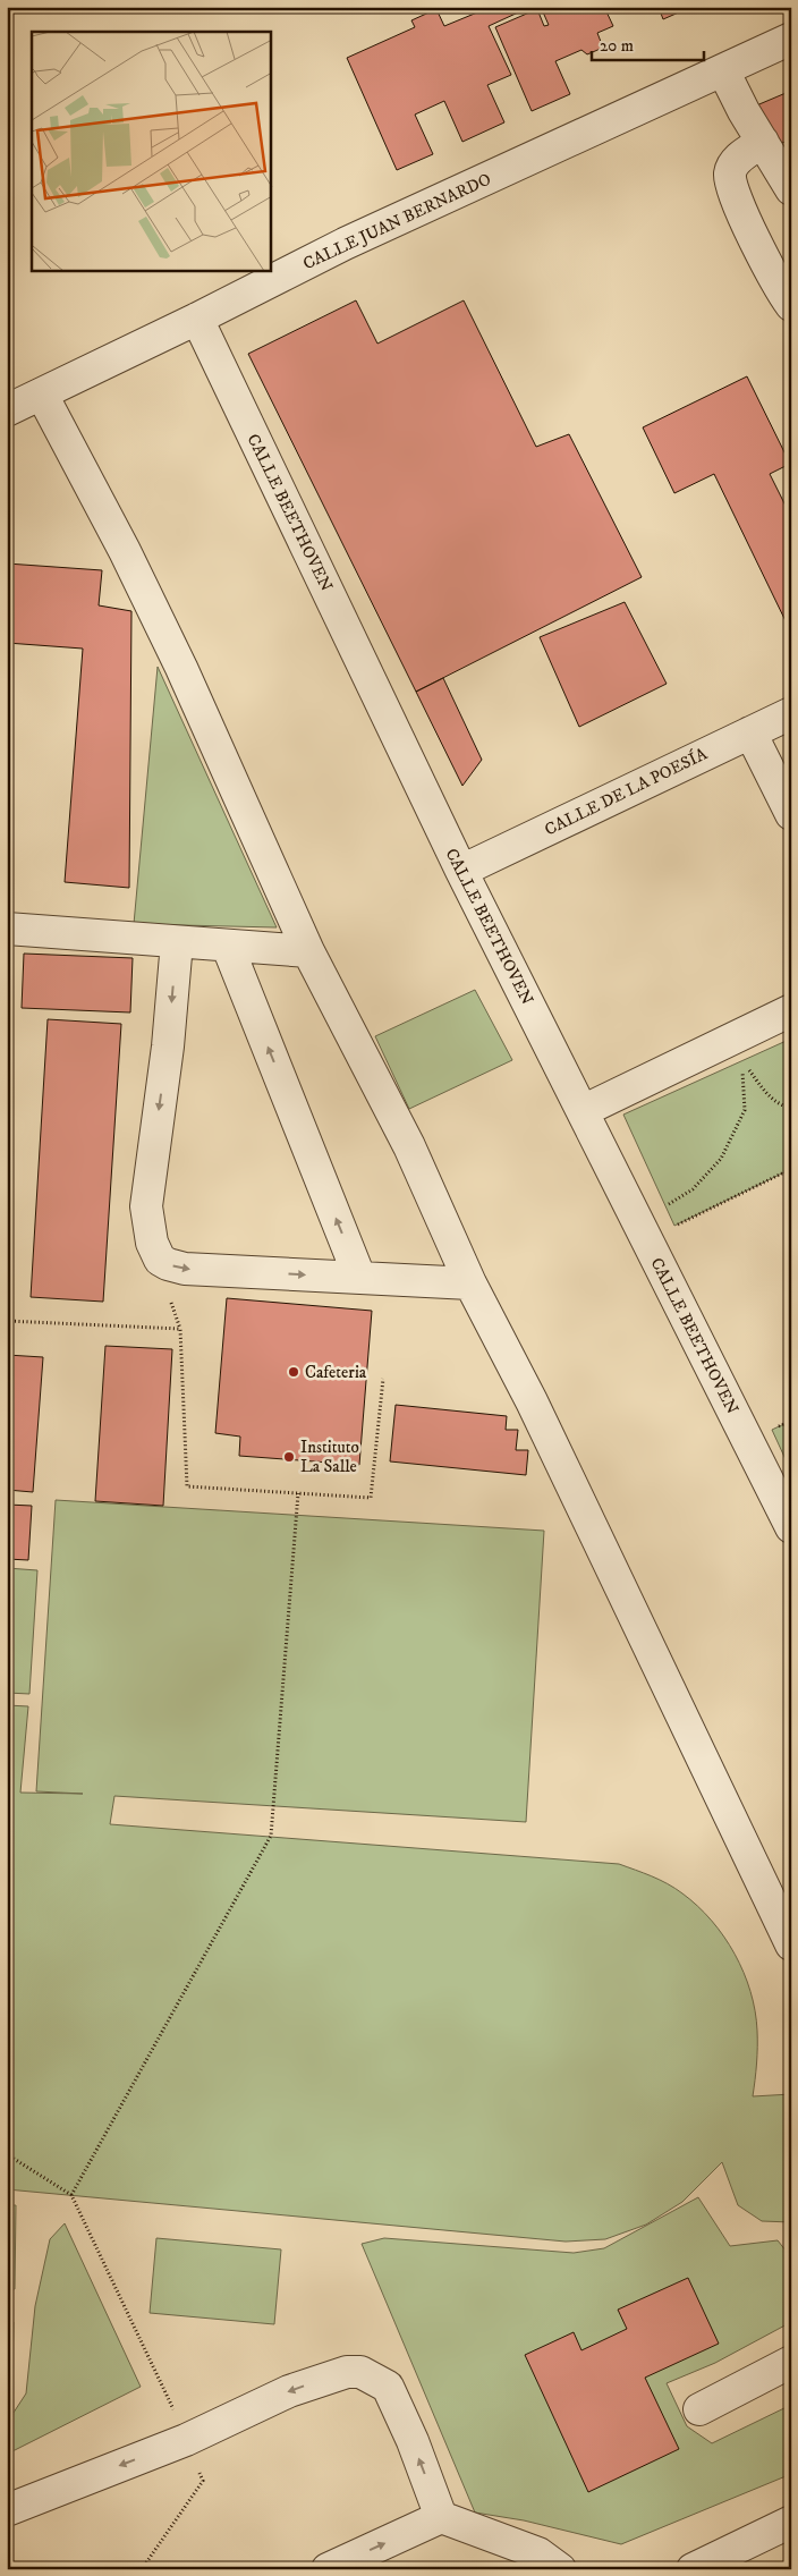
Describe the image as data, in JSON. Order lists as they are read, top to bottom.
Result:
{
  "streets": {
    "street": ["CALLE JUAN BERNARDO", "CALLE BEETHOVEN", "CALLE DE LA POESÍA"]
  },
  "crossings": [
    ["CALLE JUAN BERNARDO", "CALLE BEETHOVEN"],
    ["CALLE BEETHOVEN", "CALLE DE LA POESÍA"]
  ],
  "places": ["Cafeteria", "Instituto La Salle"],
  "scale_bar": "20 m"
}
